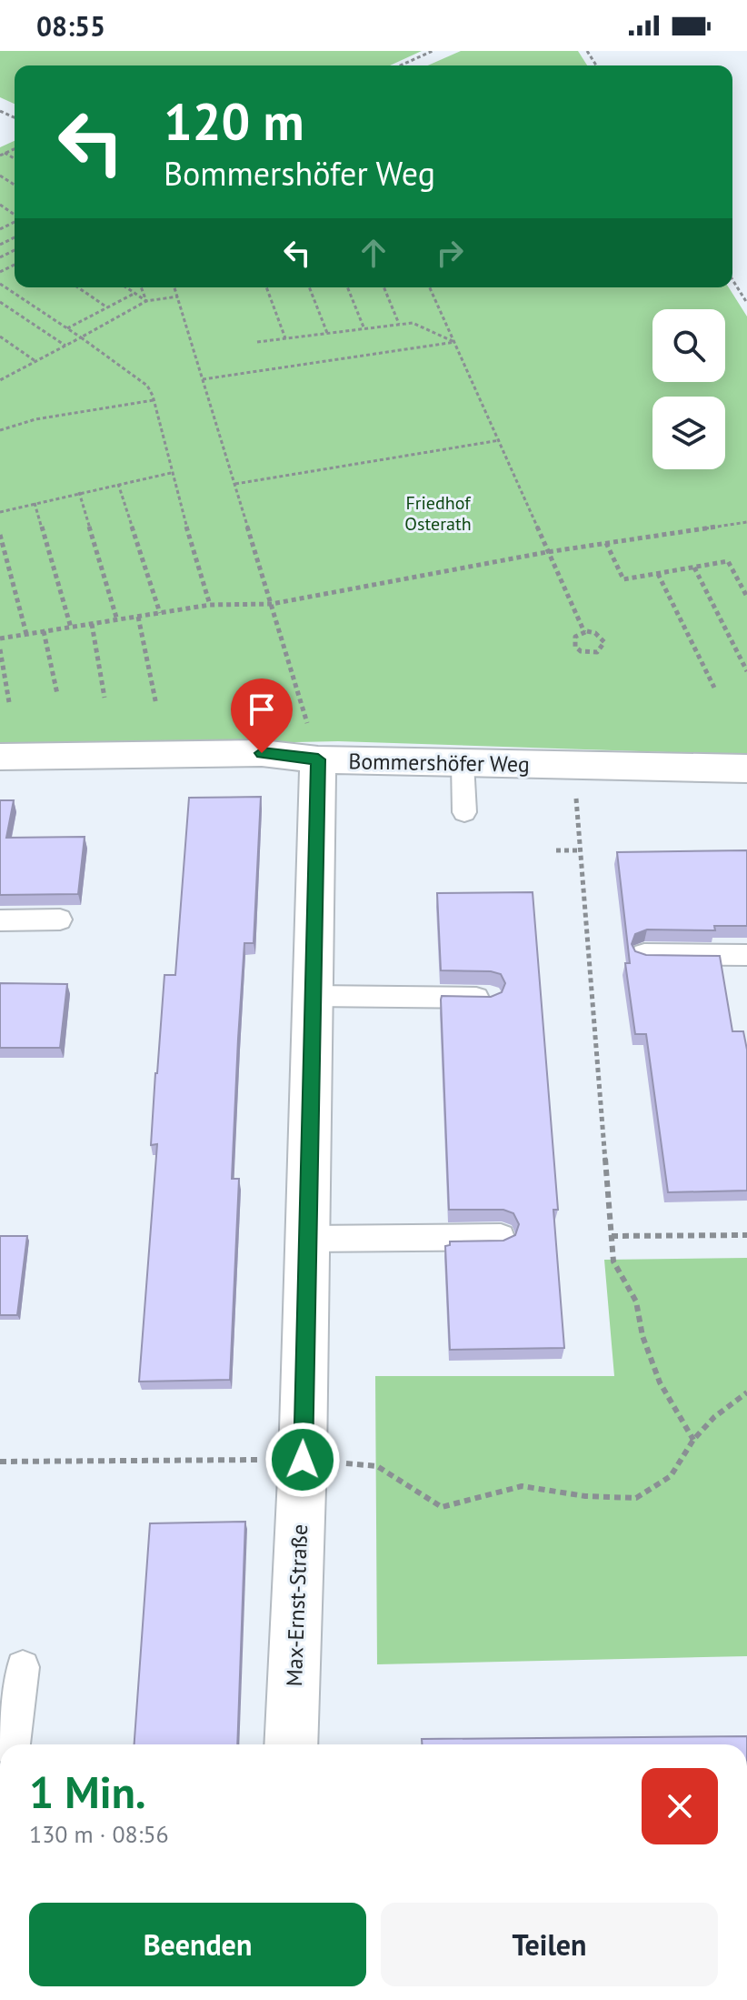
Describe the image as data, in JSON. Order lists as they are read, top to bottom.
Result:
{
  "streets": {
    "street": ["Bommershöfer Weg", "Max-Ernst-Straße"]
  },
  "crossings": [
    ["Bommershöfer Weg", "Max-Ernst-Straße"]
  ],
  "parks": ["Friedhof Osterath"],
  "page": {
    "status": "08:55",
    "turn": ["120 m", "Bommershöfer Weg"],
    "heading": ["1 Min.", "130 m · 08:56"],
    "buttons": ["Beenden", "Teilen"]
  }
}
